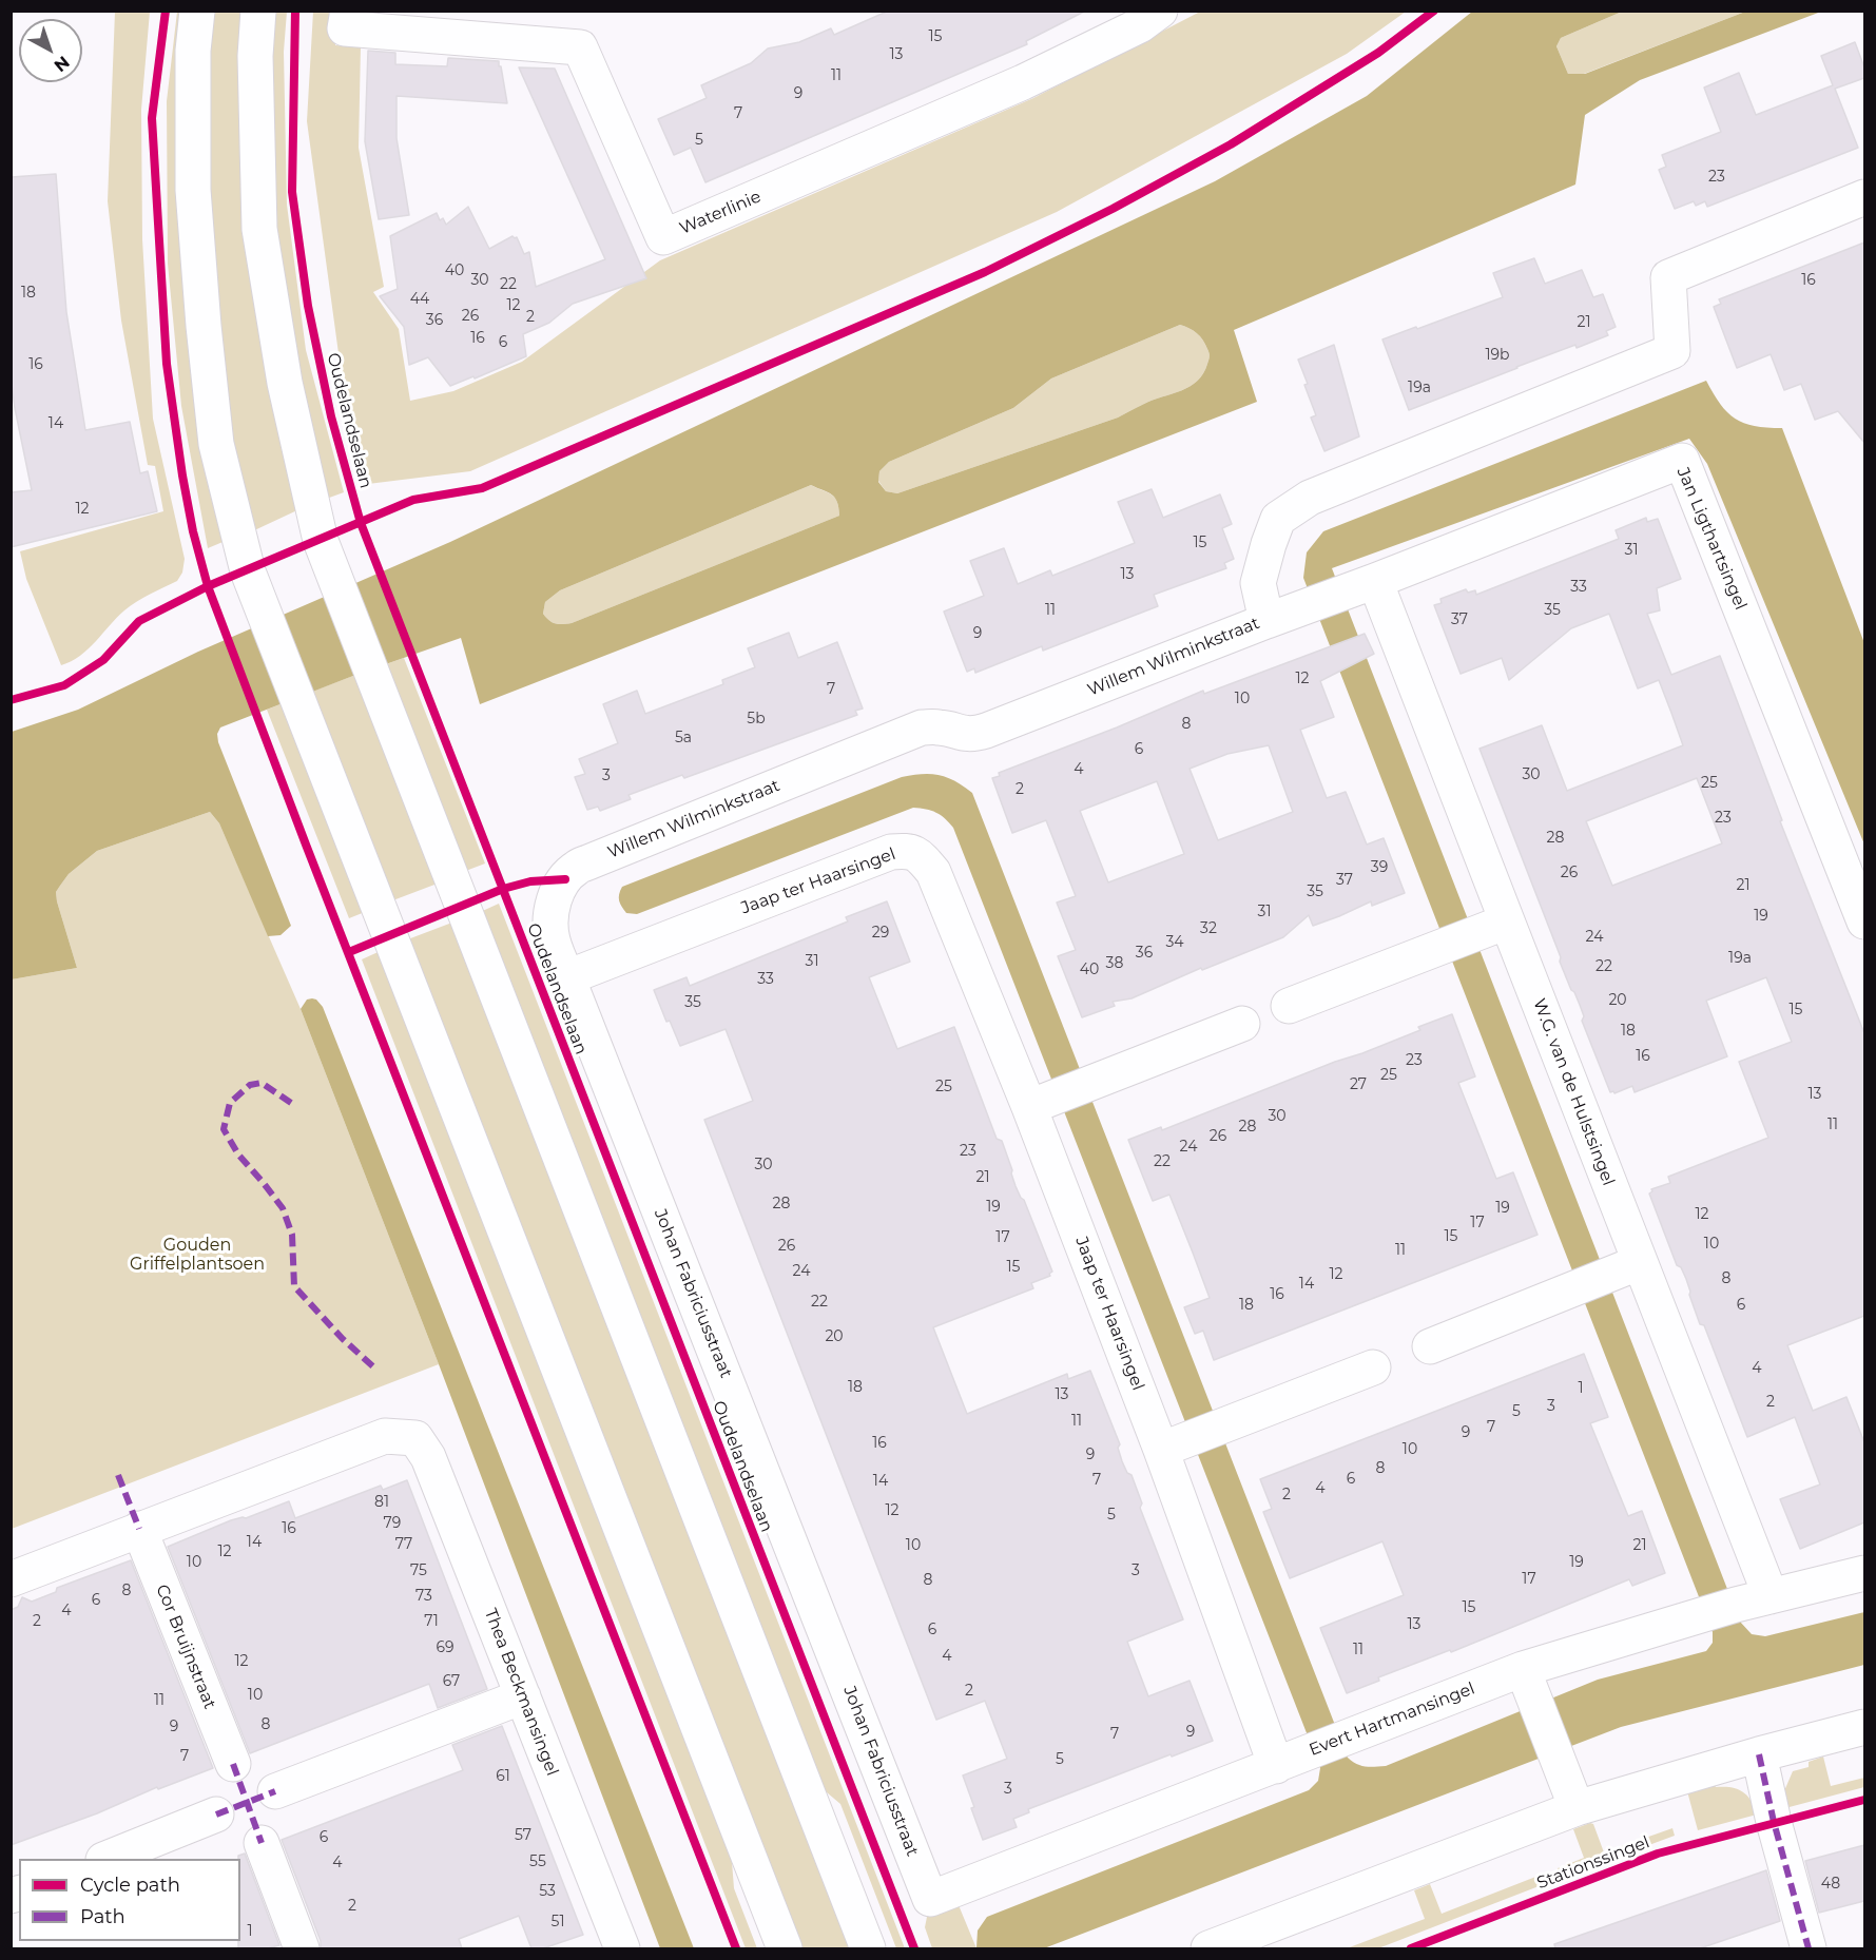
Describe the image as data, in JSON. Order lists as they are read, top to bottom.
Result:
{
  "streets": {
    "street": [
      "Waterlinie",
      "Jan Ligthartsingel",
      "Willem Wilminkstraat",
      "Jaap ter Haarsingel",
      "W.G. van de Hulstsingel",
      "Johan Fabriciusstraat",
      "Cor Bruijnstraat",
      "Thea Beckmansingel",
      "Evert Hartmansingel"
    ],
    "cycle path": ["Oudelandselaan", "Stationssingel"]
  },
  "crossings": [
    ["Jan Ligthartsingel", "Willem Wilminkstraat"],
    ["Jan Ligthartsingel", "W.G. van de Hulstsingel"],
    ["Willem Wilminkstraat", "Jaap ter Haarsingel"],
    ["Willem Wilminkstraat", "Johan Fabriciusstraat"],
    ["Jaap ter Haarsingel", "Johan Fabriciusstraat"],
    ["Jaap ter Haarsingel", "Evert Hartmansingel"],
    ["W.G. van de Hulstsingel", "Evert Hartmansingel"],
    ["Johan Fabriciusstraat", "Evert Hartmansingel"],
    ["Cor Bruijnstraat", "Thea Beckmansingel"]
  ],
  "parks": ["Gouden Griffelplantsoen"],
  "house_numbers": [
    "15",
    "13",
    "11",
    "9",
    "7",
    "5",
    "23",
    "40",
    "30",
    "16",
    "22",
    "18",
    "44",
    "12",
    "26",
    "2",
    "36",
    "21",
    "16",
    "6",
    "19b",
    "16",
    "19a",
    "14",
    "12",
    "15",
    "31",
    "13",
    "33",
    "11",
    "35",
    "37",
    "9",
    "12",
    "7",
    "10",
    "5b",
    "8",
    "5a",
    "6",
    "4",
    "30",
    "3",
    "25",
    "2",
    "23",
    "28",
    "39",
    "26",
    "37",
    "21",
    "35",
    "31",
    "19",
    "32",
    "29",
    "24",
    "34",
    "36",
    "19a",
    "31",
    "38",
    "22",
    "40",
    "33",
    "20",
    "35",
    "15",
    "18",
    "16",
    "23",
    "25",
    "27",
    "25",
    "13",
    "30",
    "11",
    "28",
    "26",
    "24",
    "23",
    "22",
    "30",
    "21",
    "28",
    "19",
    "19",
    "12",
    "17",
    "15",
    "17",
    "10",
    "26",
    "11",
    "15",
    "24",
    "12",
    "8",
    "14",
    "16",
    "22",
    "18",
    "6",
    "20",
    "4",
    "18",
    "1",
    "13",
    "2",
    "3",
    "5",
    "11",
    "7",
    "9",
    "16",
    "10",
    "9",
    "8",
    "6",
    "7",
    "14",
    "4",
    "2",
    "81",
    "12",
    "5",
    "79",
    "16",
    "14",
    "77",
    "10",
    "21",
    "12",
    "10",
    "19",
    "75",
    "3",
    "17",
    "8",
    "8",
    "73",
    "6",
    "15",
    "4",
    "2",
    "71",
    "13",
    "6",
    "69",
    "11",
    "4",
    "12",
    "67",
    "2",
    "10",
    "11",
    "8",
    "9",
    "9",
    "7",
    "7",
    "5",
    "61",
    "3",
    "57",
    "6",
    "55",
    "4",
    "48",
    "53",
    "2",
    "51",
    "1"
  ],
  "legend": ["Cycle path", "Path"],
  "north": "bottom right"
}
